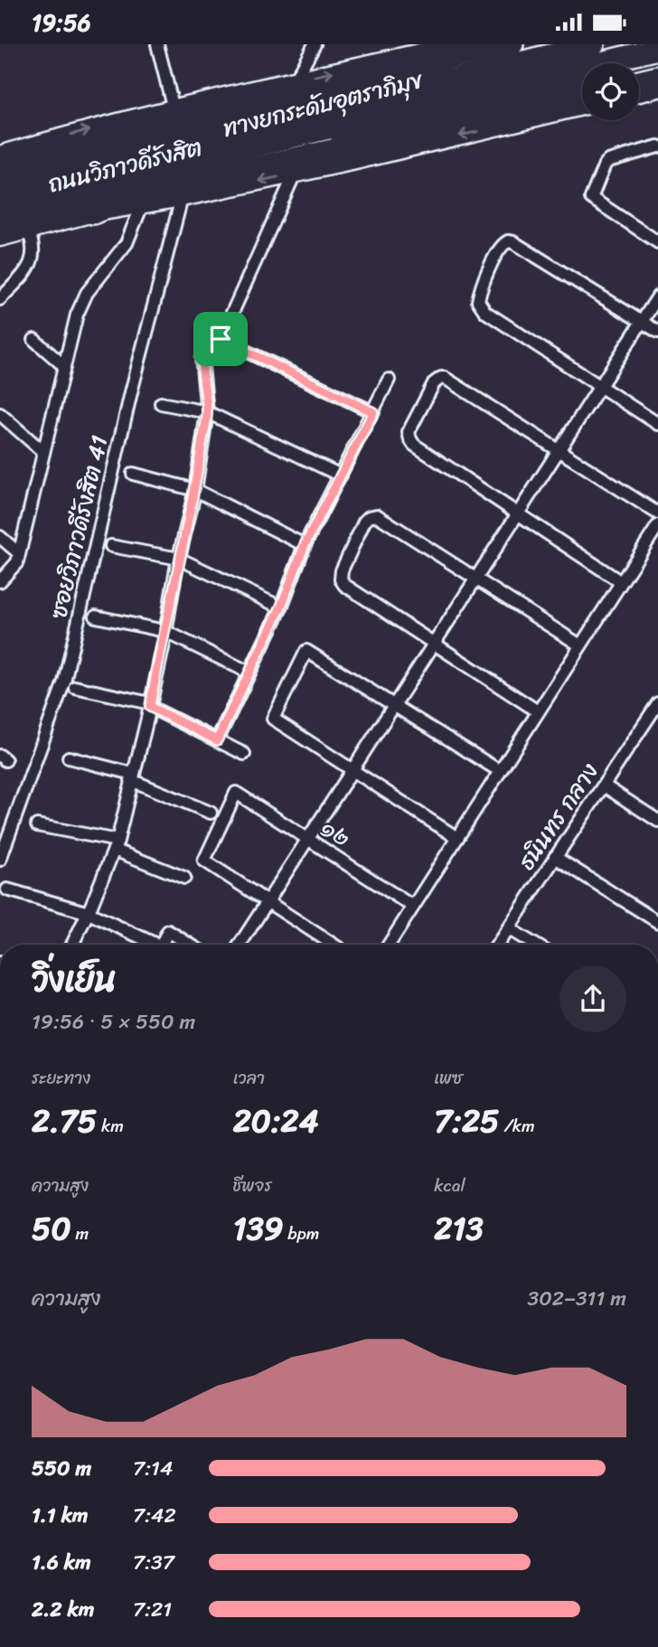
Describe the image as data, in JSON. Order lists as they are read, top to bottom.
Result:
{
  "streets": {
    "highway": ["ทางยกระดับอุตราภิมุข", "ถนนวิภาวดีรังสิต"],
    "street": ["ซอยวิภาวดีรังสิต 41", "ธนินทร กลาง", "๑๒"]
  },
  "crossings": [
    ["ถนนวิภาวดีรังสิต", "ซอยวิภาวดีรังสิต 41"]
  ],
  "page": {
    "status": "19:56",
    "heading": ["วิ่งเย็น", "19:56 · 5 × 550 m"],
    "stats": [
      ["ระยะทาง", "2.75 km"],
      ["เวลา", "20:24"],
      ["เพซ", "7:25 /km"],
      ["ความสูง", "50 m"],
      ["ชีพจร", "139 bpm"],
      ["kcal", "213"]
    ],
    "chart": ["ความสูง", "302–311 m"],
    "list": [
      {
        "name": "550 m",
        "note": "7:14"
      },
      {
        "name": "1.1 km",
        "note": "7:42"
      },
      {
        "name": "1.6 km",
        "note": "7:37"
      },
      {
        "name": "2.2 km",
        "note": "7:21"
      }
    ]
  }
}
